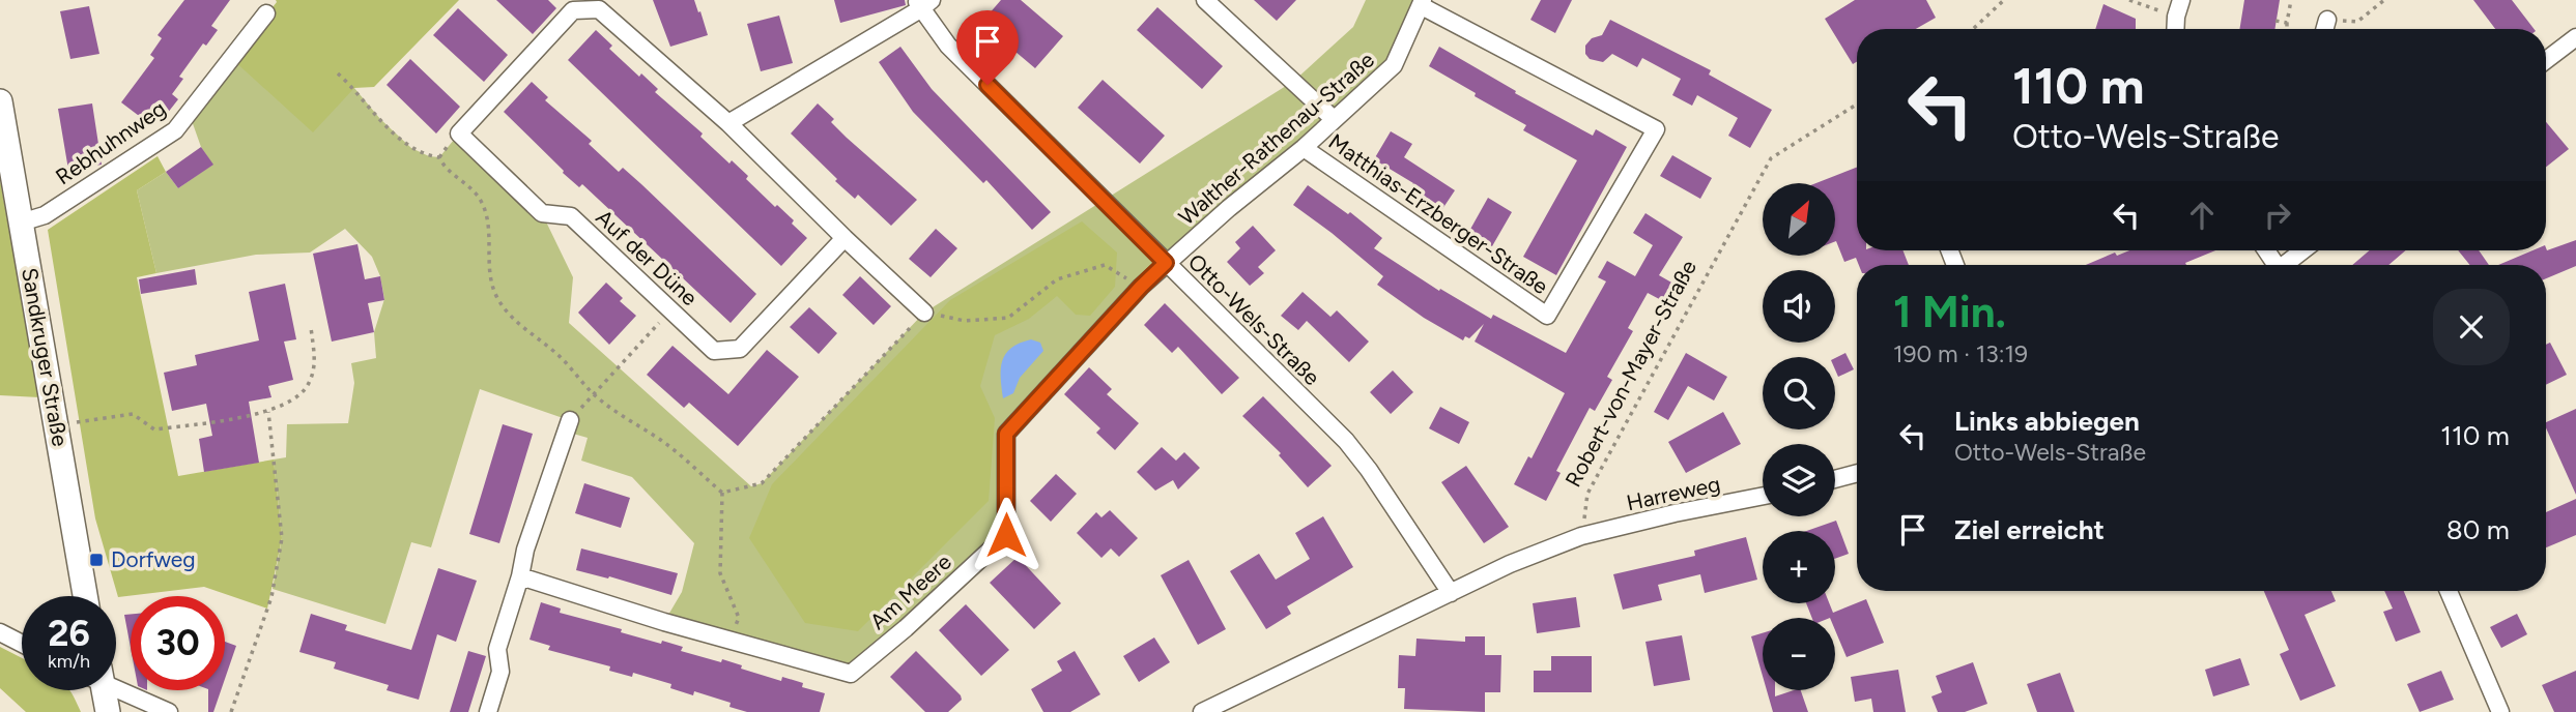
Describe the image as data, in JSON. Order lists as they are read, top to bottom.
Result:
{
  "streets": {
    "street": [
      "Walther-Rathenau-Straße",
      "Rebhuhnweg",
      "Matthias-Erzberger-Straße",
      "Auf der Düne",
      "Otto-Wels-Straße",
      "Sandkruger Straße",
      "Harreweg",
      "Am Meere"
    ],
    "path": ["Robert-von-Mayer-Straße"]
  },
  "crossings": [
    ["Walther-Rathenau-Straße", "Matthias-Erzberger-Straße"],
    ["Walther-Rathenau-Straße", "Otto-Wels-Straße"],
    ["Walther-Rathenau-Straße", "Am Meere"],
    ["Rebhuhnweg", "Sandkruger Straße"],
    ["Otto-Wels-Straße", "Am Meere"],
    ["Robert-von-Mayer-Straße", "Harreweg"]
  ],
  "places": {
    "transit": ["Dorfweg"]
  },
  "north": "top right",
  "page": {
    "turn": ["110 m", "Otto-Wels-Straße"],
    "map_buttons": ["+", "−"],
    "heading": ["1 Min.", "190 m · 13:19"],
    "list": [
      {
        "name": "Links abbiegen",
        "note": "Otto-Wels-Straße",
        "value": "110 m"
      },
      {
        "name": "Ziel erreicht",
        "value": "80 m"
      }
    ],
    "speed": "26 km/h",
    "limit": "30"
  }
}
